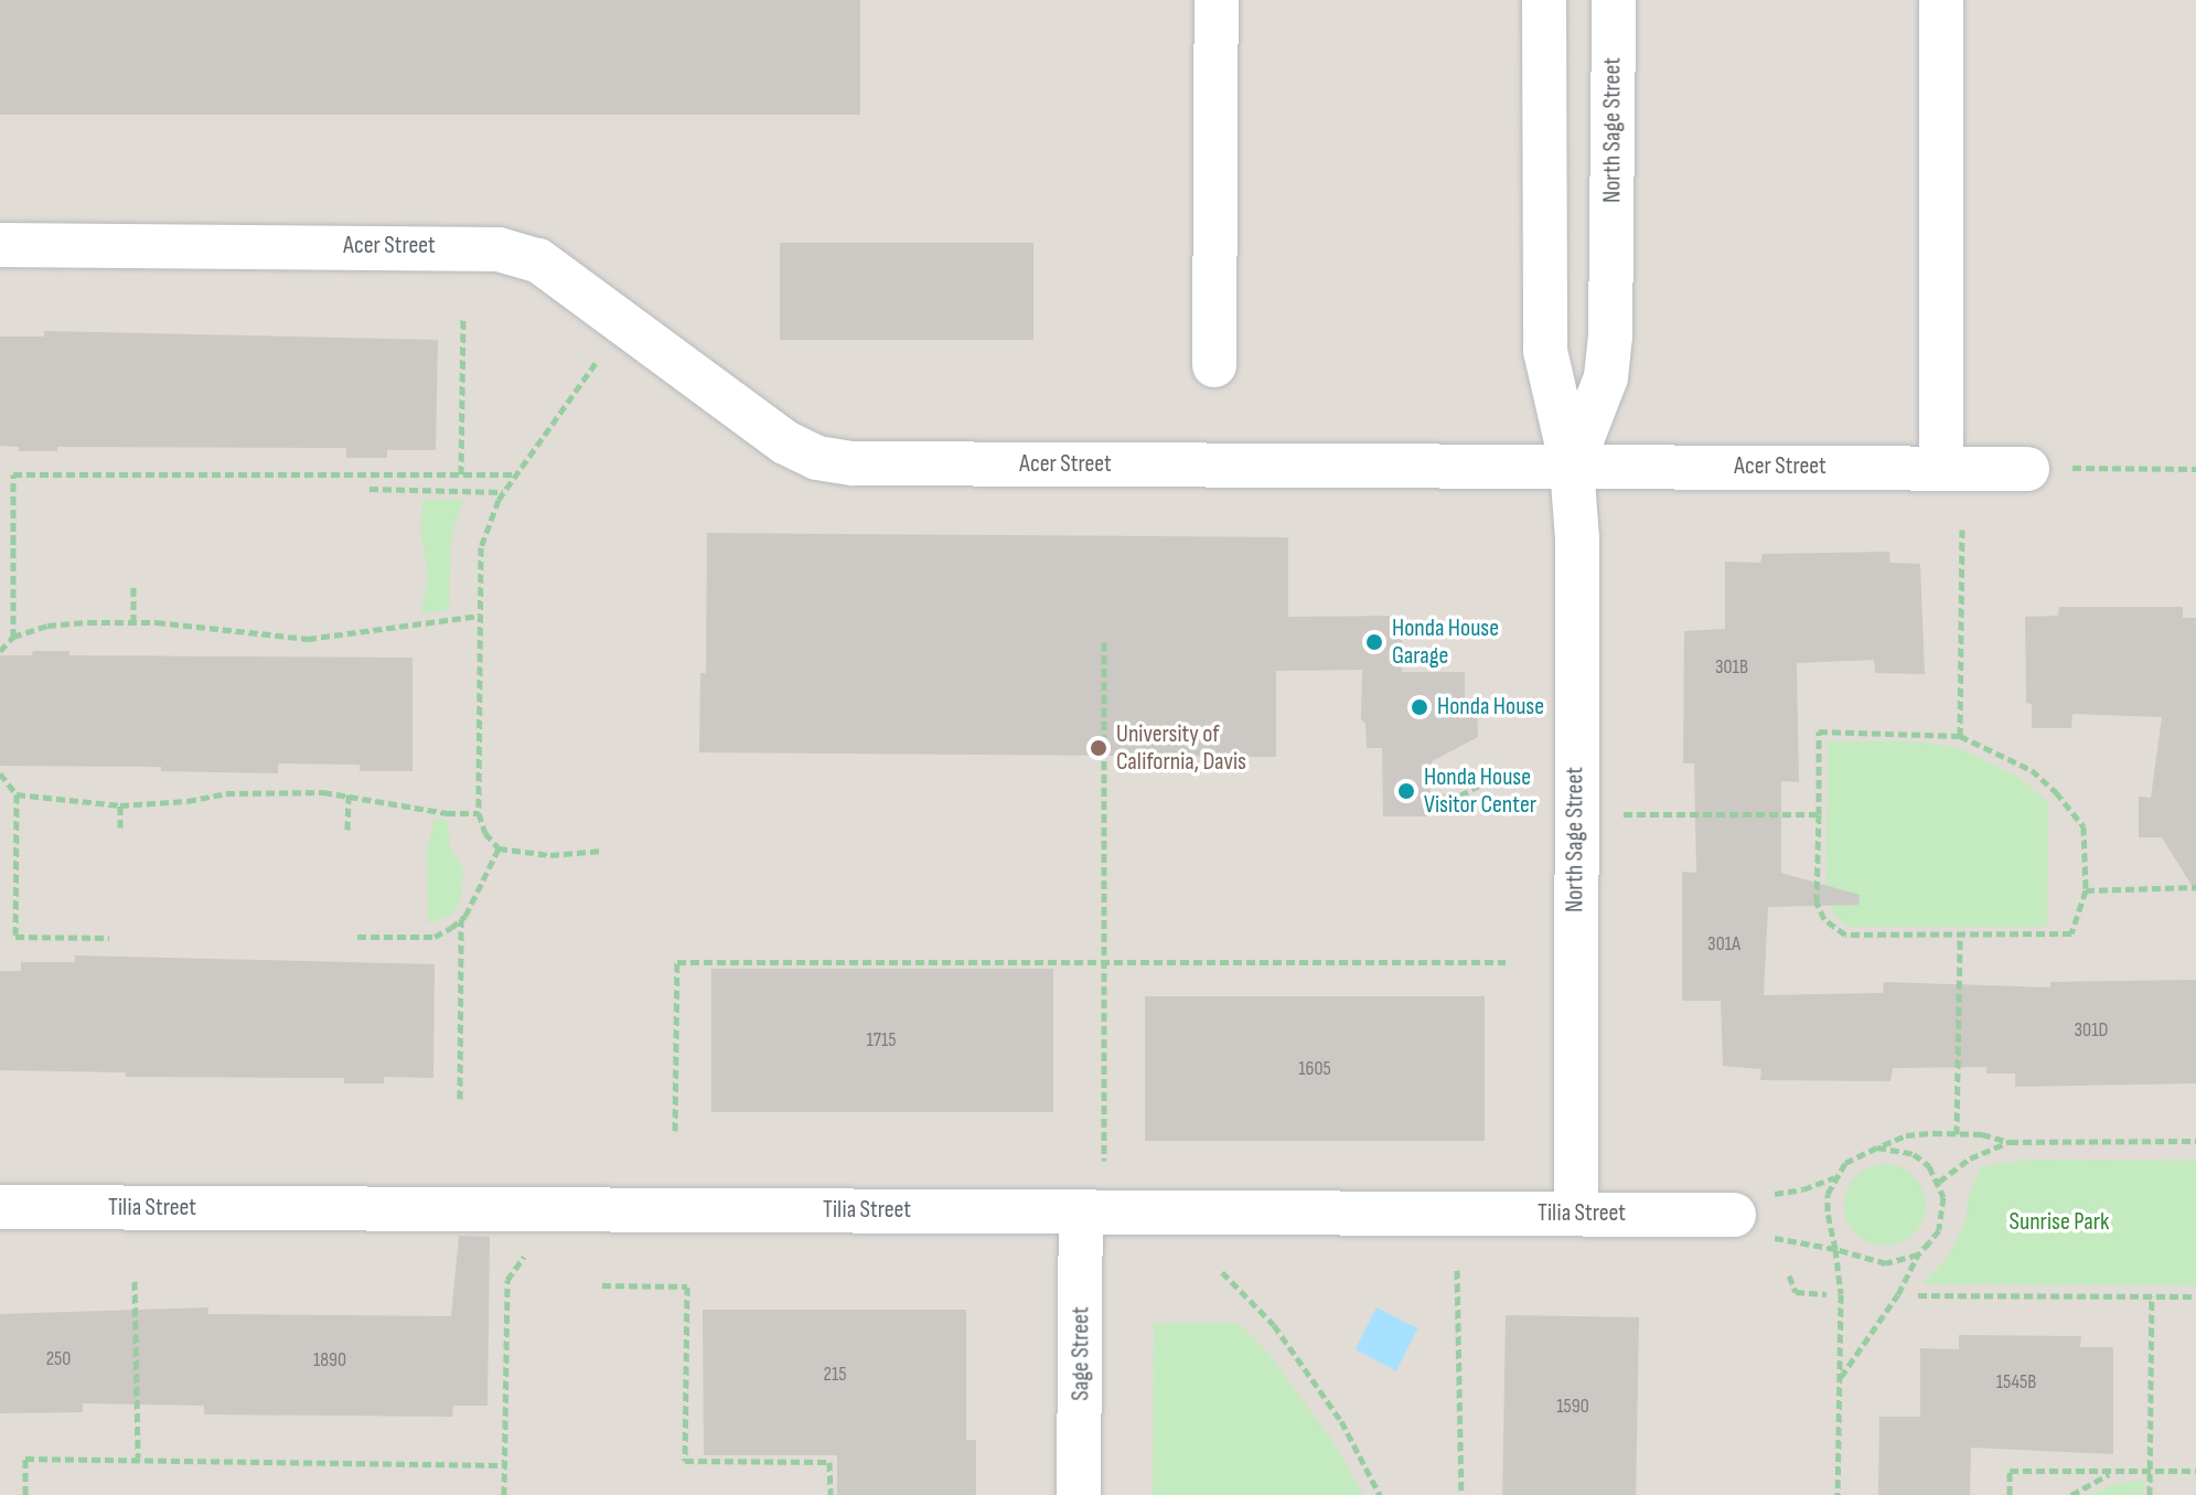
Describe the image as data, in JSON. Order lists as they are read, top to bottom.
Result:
{
  "streets": {
    "street": [
      "North Sage Street",
      "Acer Street",
      "Tilia Street",
      "Sage Street"
    ]
  },
  "crossings": [
    ["North Sage Street", "Acer Street"],
    ["North Sage Street", "Tilia Street"],
    ["Tilia Street", "Sage Street"]
  ],
  "parks": ["Sunrise Park"],
  "places": [
    "Honda House Garage",
    "Honda House",
    "University of California, Davis",
    "Honda House Visitor Center"
  ],
  "house_numbers": [
    "301B",
    "301A",
    "301D",
    "1715",
    "1605",
    "250",
    "1890",
    "215",
    "1545B",
    "1590"
  ]
}
